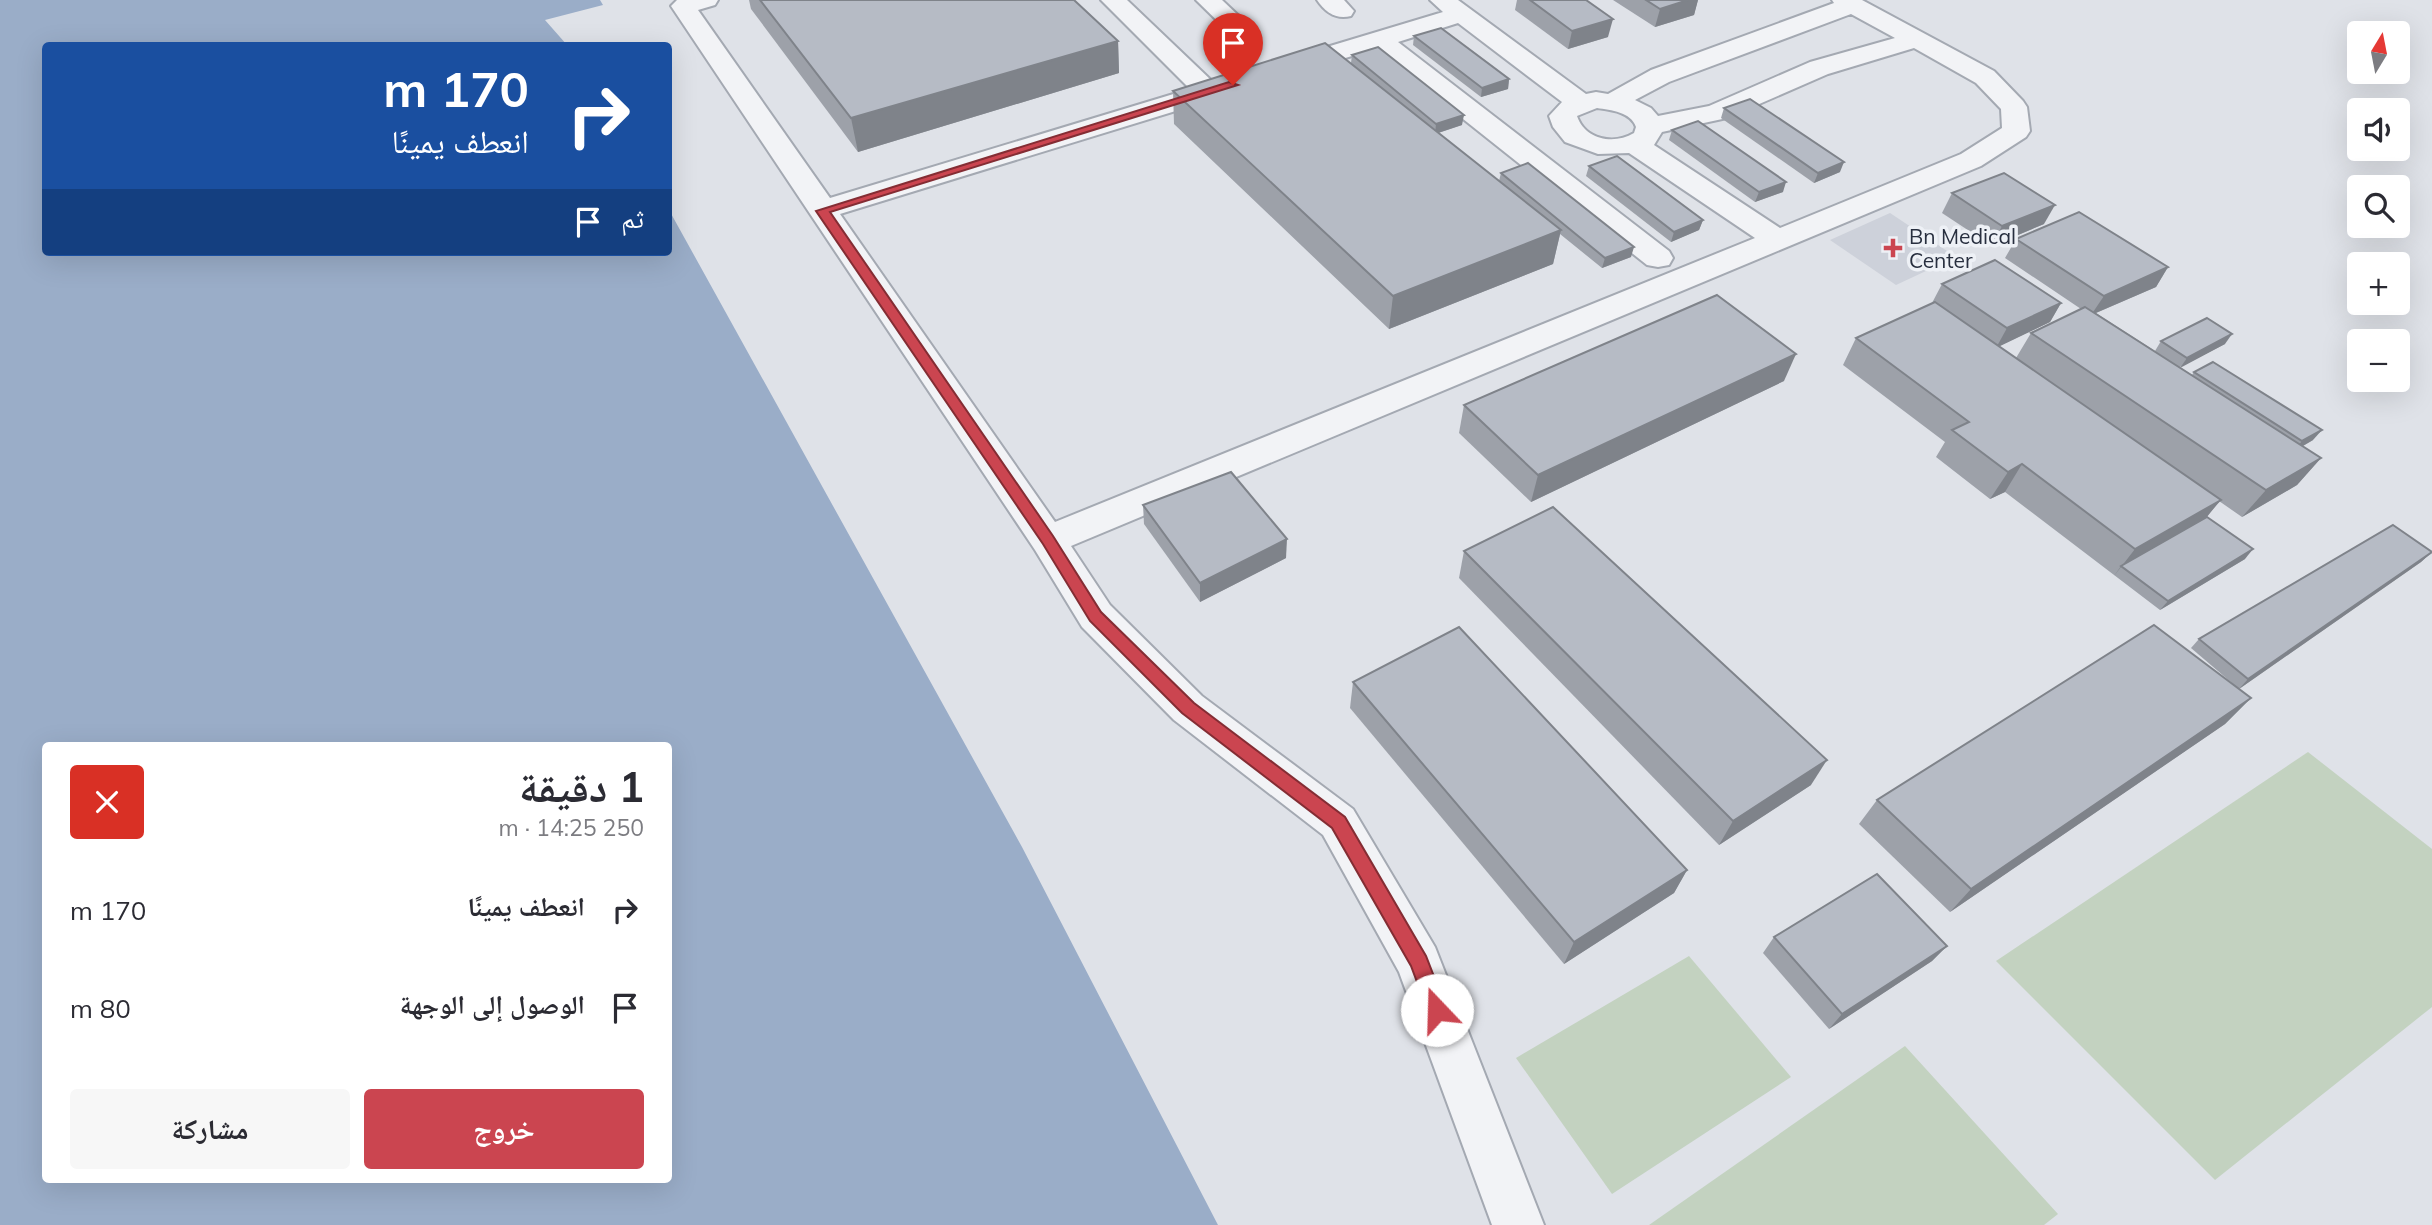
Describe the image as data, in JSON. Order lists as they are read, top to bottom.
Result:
{
  "places": {
    "health": ["Bn Medical Center"]
  },
  "north": "top",
  "page": {
    "map_buttons": ["+", "−"],
    "turn": ["170 m", "انعطف يمينًا"],
    "then": "ثم",
    "heading": ["1 دقيقة", "250 m · 14:25"],
    "list": [
      {
        "name": "انعطف يمينًا",
        "value": "170 m"
      },
      {
        "name": "الوصول إلى الوجهة",
        "value": "80 m"
      }
    ],
    "buttons": ["خروج", "مشاركة"]
  }
}
